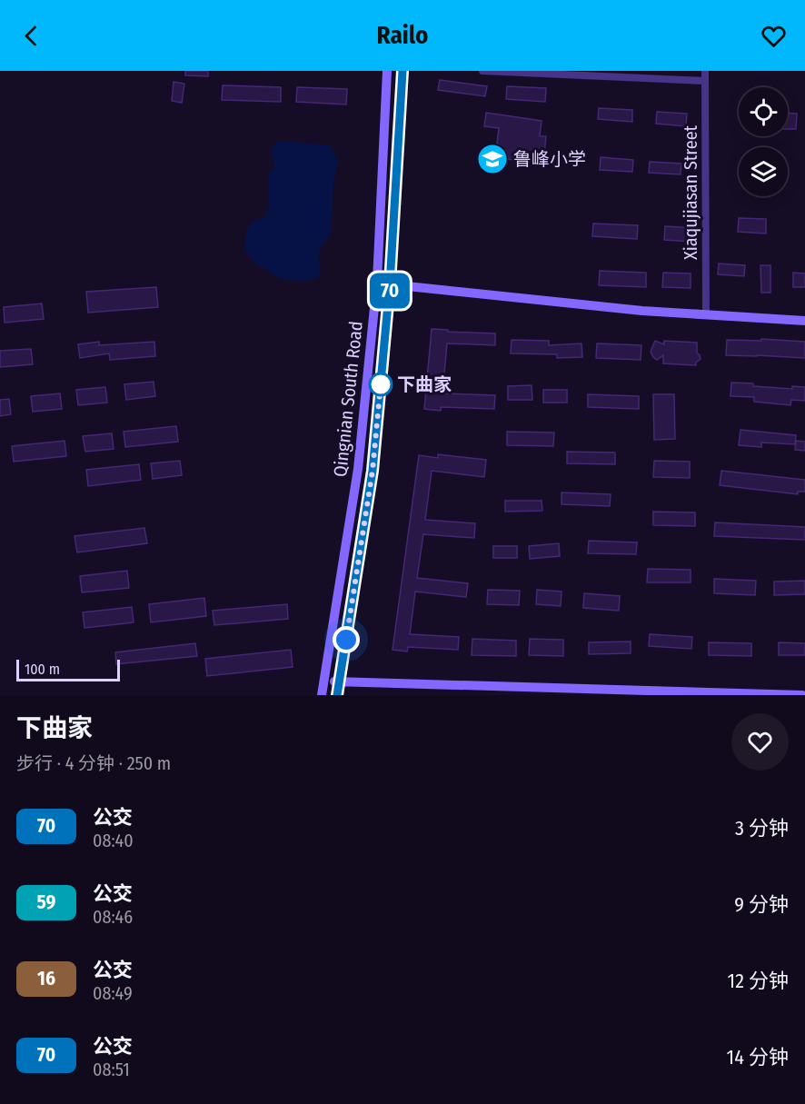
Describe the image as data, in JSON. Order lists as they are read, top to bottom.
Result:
{
  "streets": {
    "main road": ["Qingnian South Road"],
    "street": ["Xiaqujiasan Street"]
  },
  "places": {
    "school or university": ["鲁峰小学"],
    "other": ["下曲家"]
  },
  "lines": ["bus line 70"],
  "scale_bar": "100 m",
  "page": {
    "header": "Railo",
    "on_map": "70",
    "scale": "100 m",
    "heading": ["下曲家", "步行 · 4 分钟 · 250 m"],
    "list": [
      {
        "mark": "70",
        "name": "公交",
        "note": "08:40",
        "value": "3 分钟"
      },
      {
        "mark": "59",
        "name": "公交",
        "note": "08:46",
        "value": "9 分钟"
      },
      {
        "mark": "16",
        "name": "公交",
        "note": "08:49",
        "value": "12 分钟"
      },
      {
        "mark": "70",
        "name": "公交",
        "note": "08:51",
        "value": "14 分钟"
      }
    ]
  }
}
